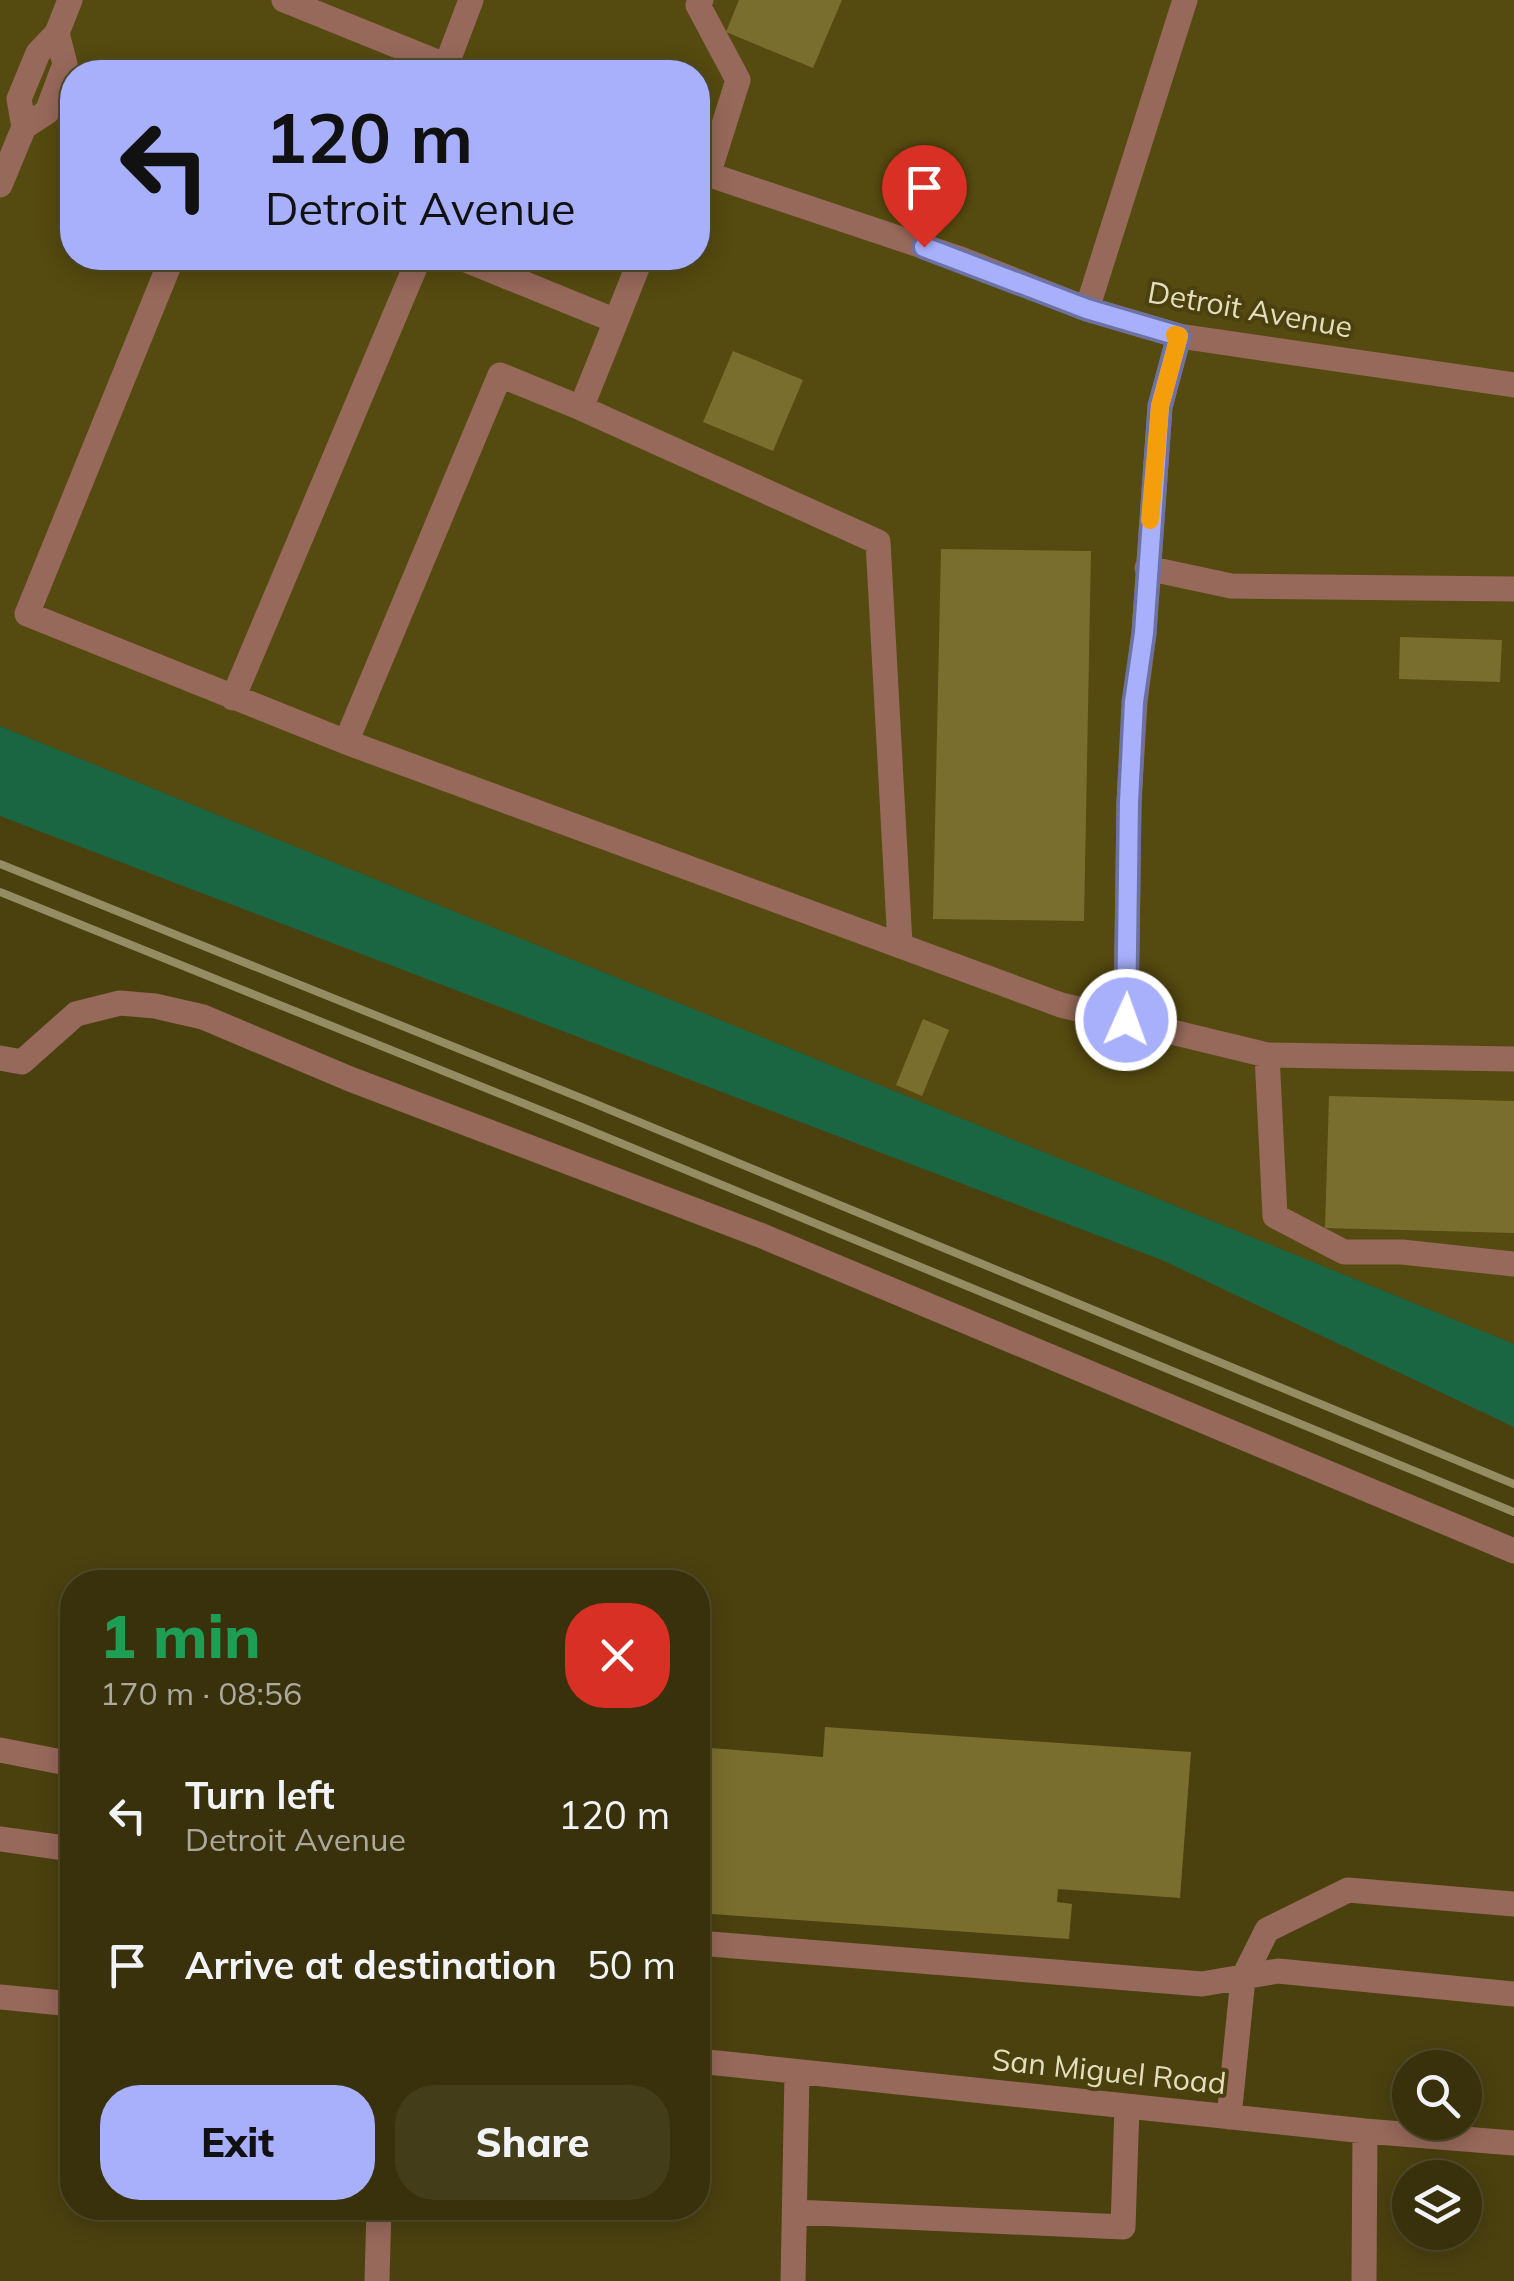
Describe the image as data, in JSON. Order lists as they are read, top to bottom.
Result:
{
  "streets": {
    "street": ["Detroit Avenue", "San Miguel Road"]
  },
  "page": {
    "turn": ["120 m", "Detroit Avenue"],
    "heading": ["1 min", "170 m · 08:56"],
    "list": [
      {
        "name": "Turn left",
        "note": "Detroit Avenue",
        "value": "120 m"
      },
      {
        "name": "Arrive at destination",
        "value": "50 m"
      }
    ],
    "buttons": ["Exit", "Share"]
  }
}
